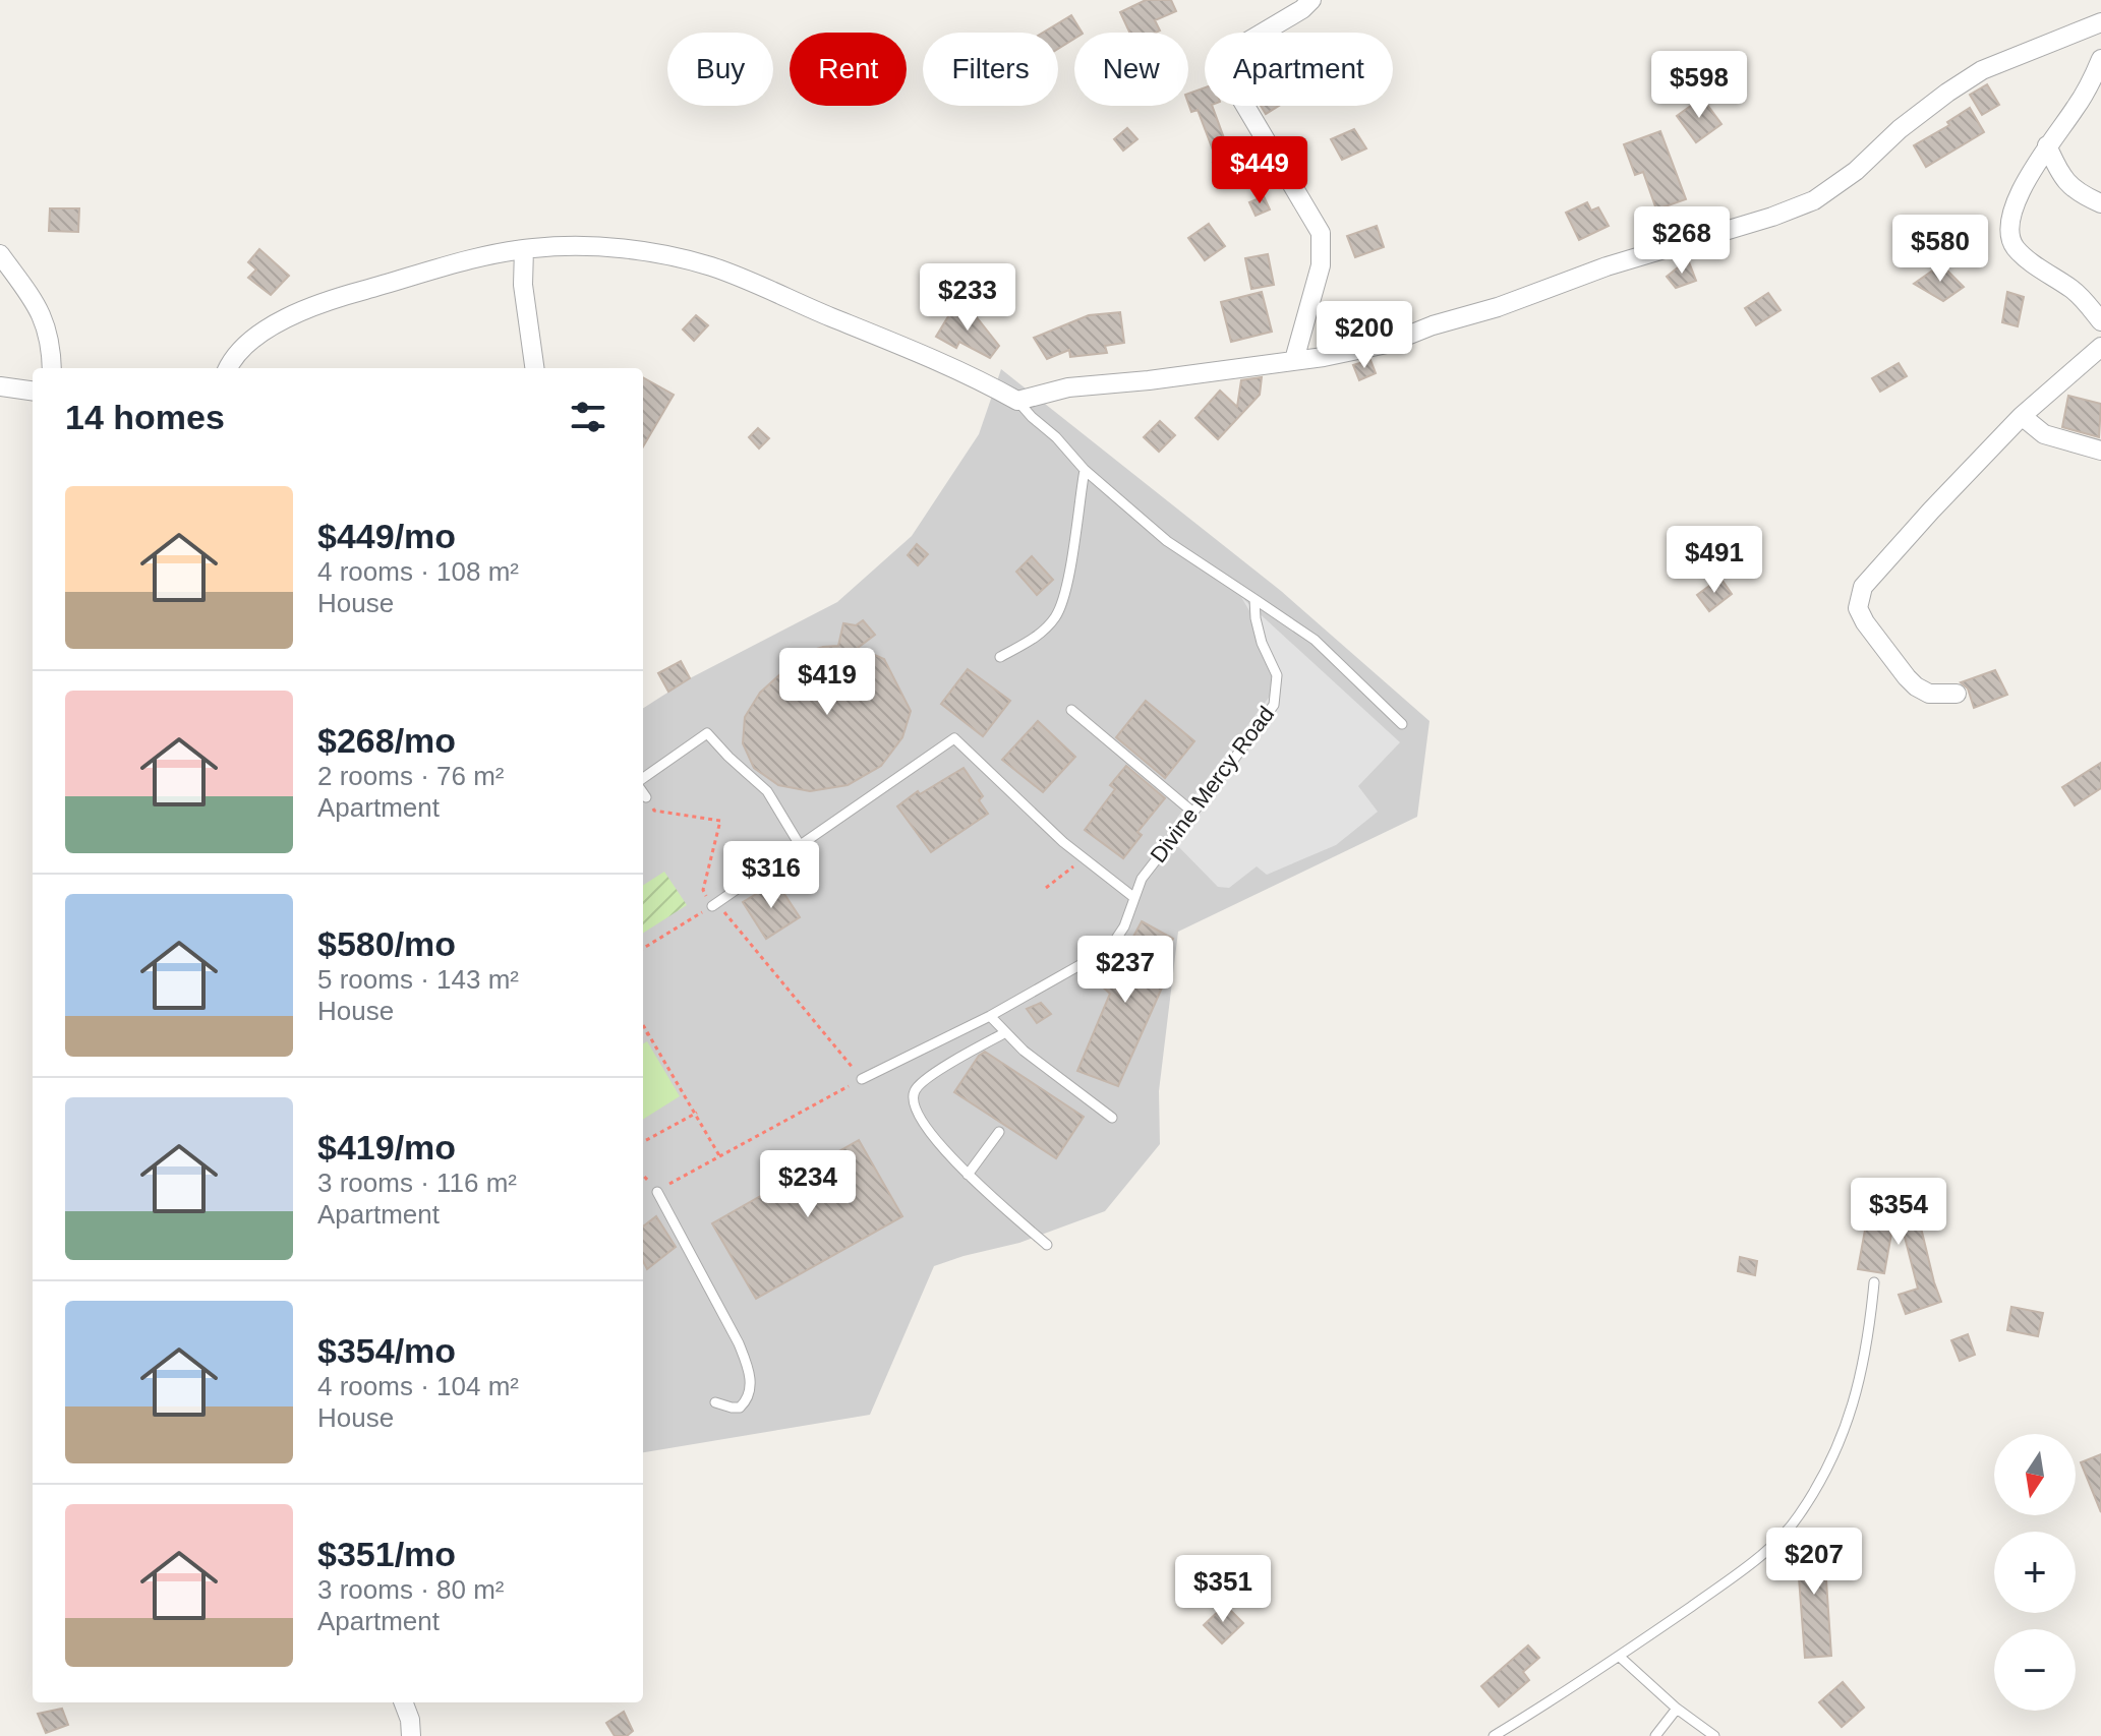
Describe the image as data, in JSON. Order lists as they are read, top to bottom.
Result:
{
  "streets": {
    "lane": ["Divine Mercy Road"]
  },
  "north": "bottom",
  "page": {
    "chip": [
      "Buy",
      "Rent",
      "Filters",
      "New",
      "Apartment"
    ],
    "price": [
      "$598",
      "$449",
      "$268",
      "$580",
      "$233",
      "$200",
      "$491",
      "$419",
      "$316",
      "$237",
      "$234",
      "$354",
      "$207",
      "$351"
    ],
    "heading": "14 homes",
    "list": [
      {
        "name": "$449/mo",
        "note": "4 rooms · 108 m² · House"
      },
      {
        "name": "$268/mo",
        "note": "2 rooms · 76 m² · Apartment"
      },
      {
        "name": "$580/mo",
        "note": "5 rooms · 143 m² · House"
      },
      {
        "name": "$419/mo",
        "note": "3 rooms · 116 m² · Apartment"
      },
      {
        "name": "$354/mo",
        "note": "4 rooms · 104 m² · House"
      },
      {
        "name": "$351/mo",
        "note": "3 rooms · 80 m² · Apartment"
      }
    ],
    "map_buttons": ["+", "−"]
  }
}
